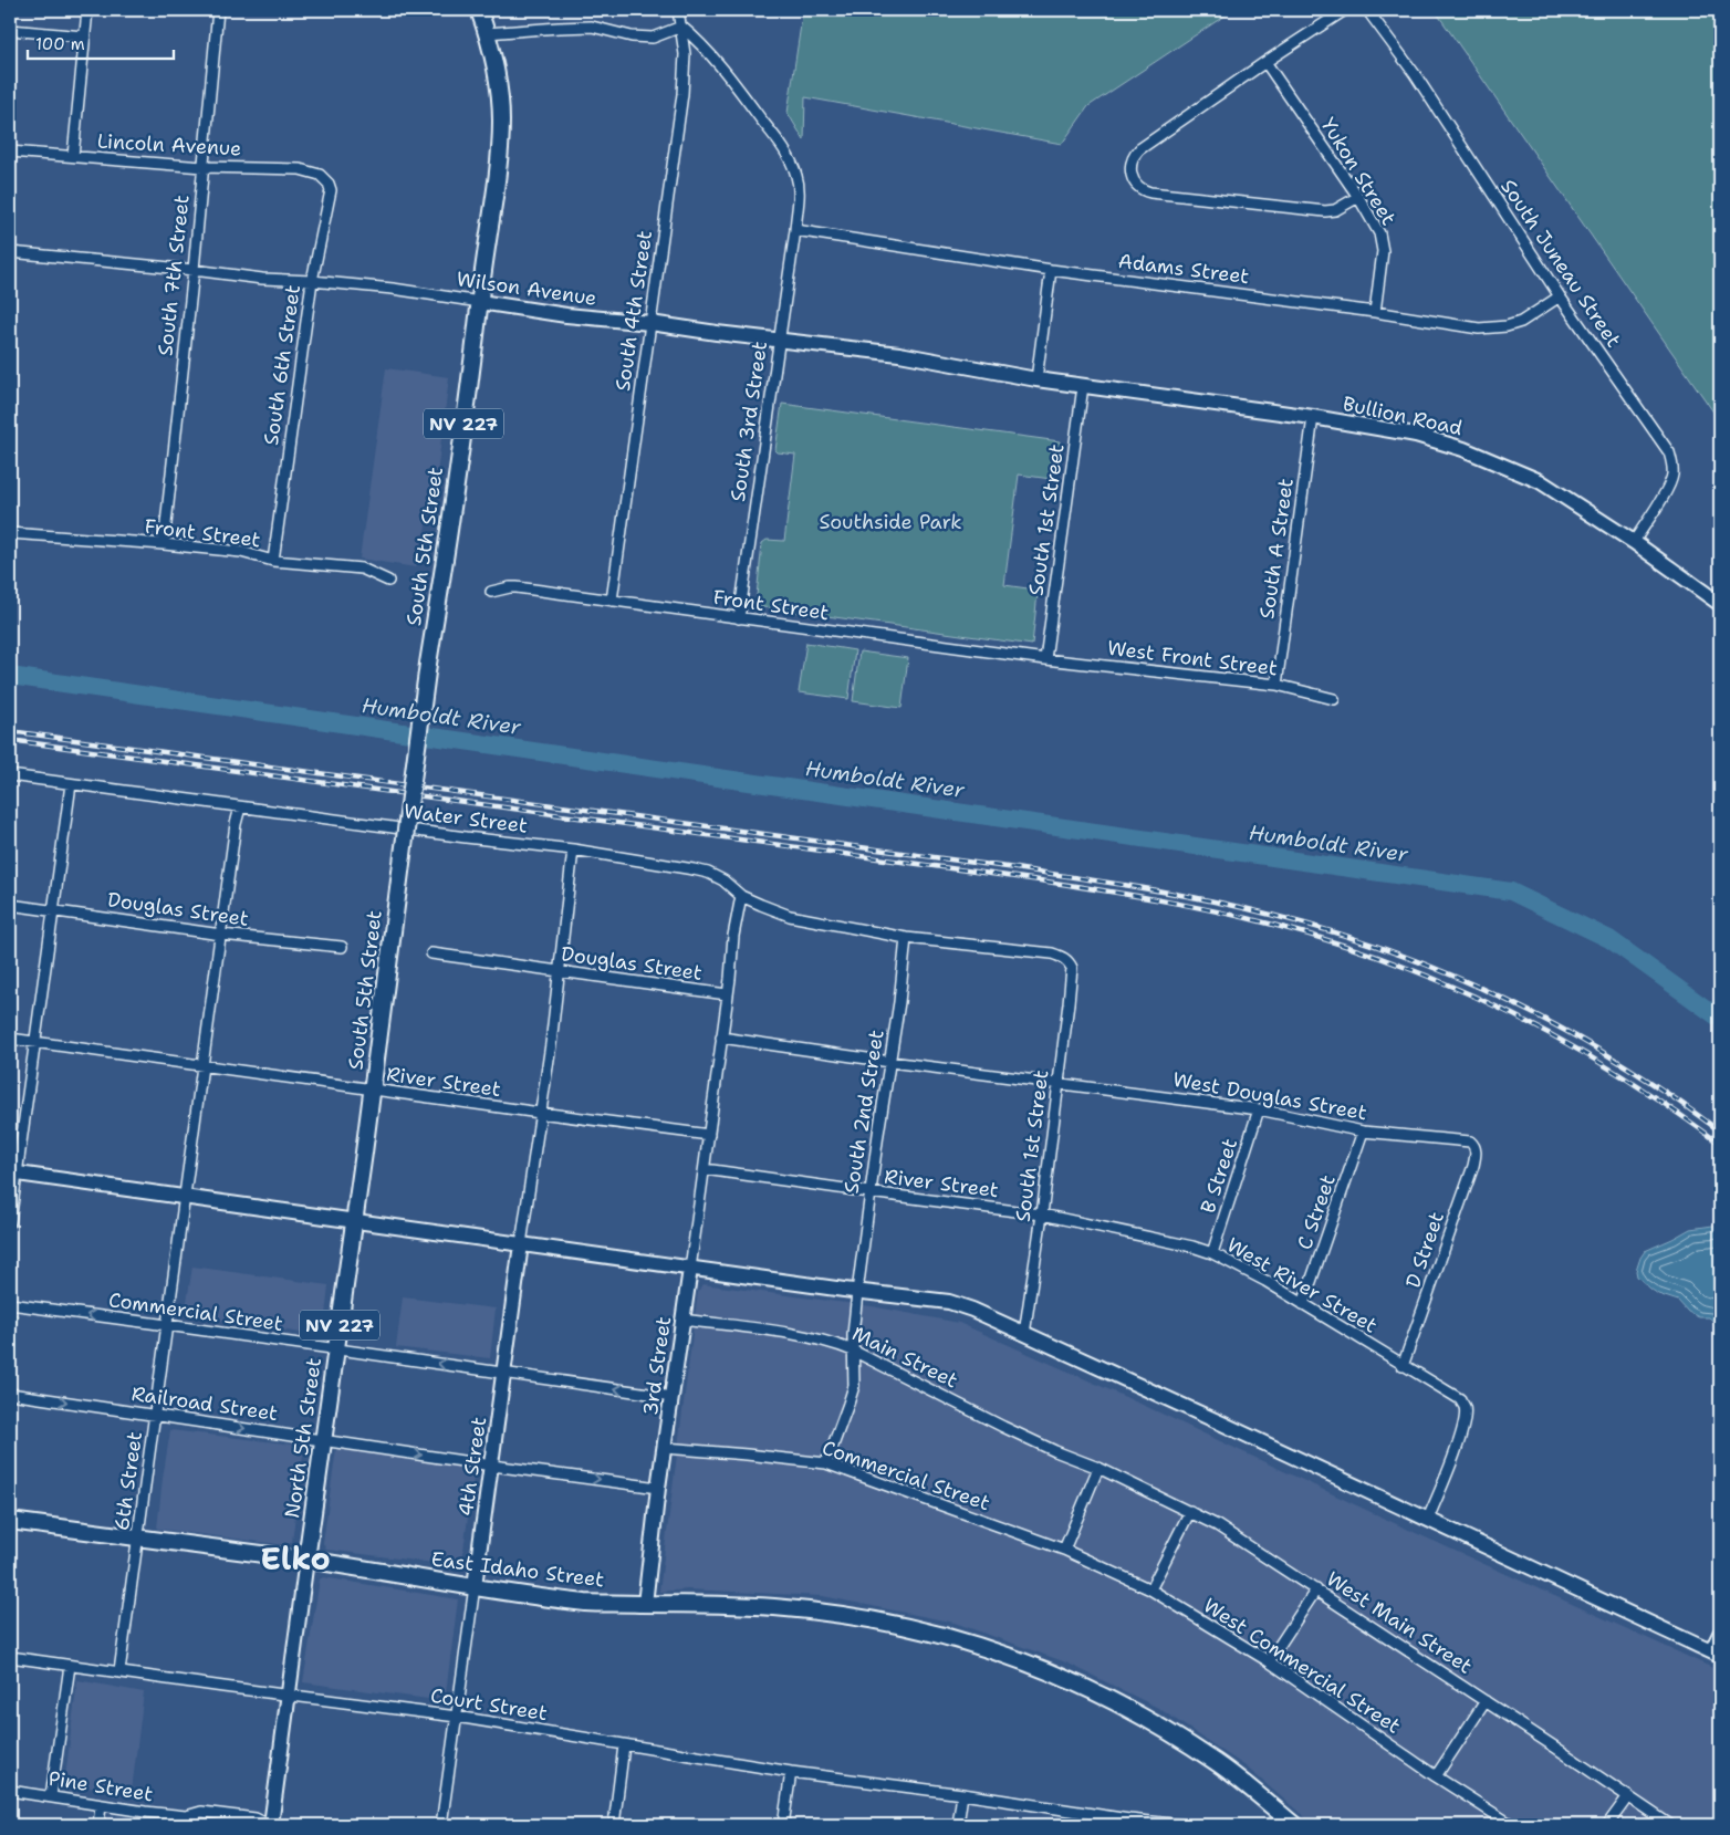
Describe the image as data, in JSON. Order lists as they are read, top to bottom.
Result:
{
  "streets": {
    "main road": [
      "NV 227",
      "South 5th Street",
      "North 5th Street",
      "East Idaho Street"
    ],
    "street": [
      "Lincoln Avenue",
      "Yukon Street",
      "South Juneau Street",
      "Adams Street",
      "South 7th Street",
      "Wilson Avenue",
      "South 4th Street",
      "South 6th Street",
      "Bullion Road",
      "South 3rd Street",
      "South 1st Street",
      "Front Street",
      "South A Street",
      "West Front Street",
      "Water Street",
      "Douglas Street",
      "River Street",
      "West Douglas Street",
      "South 2nd Street",
      "B Street",
      "C Street",
      "D Street",
      "West River Street",
      "Commercial Street",
      "Main Street",
      "3rd Street",
      "Railroad Street",
      "4th Street",
      "6th Street",
      "West Main Street",
      "West Commercial Street",
      "Court Street",
      "Pine Street"
    ]
  },
  "crossings": [
    ["Lincoln Avenue", "South 7th Street"],
    ["Lincoln Avenue", "South 6th Street"],
    ["Yukon Street", "Adams Street"],
    ["South Juneau Street", "Adams Street"],
    ["South Juneau Street", "Bullion Road"],
    ["Adams Street", "South 3rd Street"],
    ["South 7th Street", "Wilson Avenue"],
    ["South 7th Street", "Front Street"],
    ["Wilson Avenue", "South 4th Street"],
    ["Wilson Avenue", "South 6th Street"],
    ["Wilson Avenue", "Bullion Road"],
    ["Wilson Avenue", "South 3rd Street"],
    ["Wilson Avenue", "South 5th Street"],
    ["South 4th Street", "South 3rd Street"],
    ["South 4th Street", "Front Street"],
    ["South 6th Street", "Front Street"],
    ["Bullion Road", "South 1st Street"],
    ["Bullion Road", "South A Street"],
    ["South 3rd Street", "Front Street"],
    ["South 1st Street", "Front Street"],
    ["South 1st Street", "West Front Street"],
    ["South 1st Street", "Water Street"],
    ["South 1st Street", "River Street"],
    ["South 1st Street", "West Douglas Street"],
    ["South 1st Street", "West River Street"],
    ["Front Street", "West Front Street"],
    ["South 5th Street", "River Street"],
    ["South 5th Street", "North 5th Street"],
    ["South A Street", "West Front Street"],
    ["Water Street", "South 2nd Street"],
    ["River Street", "South 2nd Street"],
    ["River Street", "West River Street"],
    ["River Street", "3rd Street"],
    ["River Street", "North 5th Street"],
    ["River Street", "4th Street"],
    ["River Street", "6th Street"],
    ["West Douglas Street", "B Street"],
    ["West Douglas Street", "C Street"],
    ["West Douglas Street", "D Street"],
    ["South 2nd Street", "Commercial Street"],
    ["South 2nd Street", "Main Street"],
    ["B Street", "West River Street"],
    ["C Street", "West River Street"],
    ["D Street", "West River Street"],
    ["Commercial Street", "3rd Street"],
    ["Commercial Street", "North 5th Street"],
    ["Commercial Street", "4th Street"],
    ["Commercial Street", "6th Street"],
    ["Commercial Street", "West Commercial Street"],
    ["Main Street", "3rd Street"],
    ["Main Street", "West Main Street"],
    ["3rd Street", "Railroad Street"],
    ["3rd Street", "East Idaho Street"],
    ["Railroad Street", "North 5th Street"],
    ["Railroad Street", "4th Street"],
    ["Railroad Street", "6th Street"],
    ["North 5th Street", "East Idaho Street"],
    ["North 5th Street", "Court Street"],
    ["North 5th Street", "Pine Street"],
    ["4th Street", "East Idaho Street"],
    ["4th Street", "Court Street"],
    ["6th Street", "East Idaho Street"],
    ["6th Street", "Court Street"]
  ],
  "one_way": ["Commercial Street", "Railroad Street"],
  "districts": ["Elko"],
  "water": ["Humboldt River"],
  "parks": ["Southside Park"],
  "scale_bar": "100 m"
}
